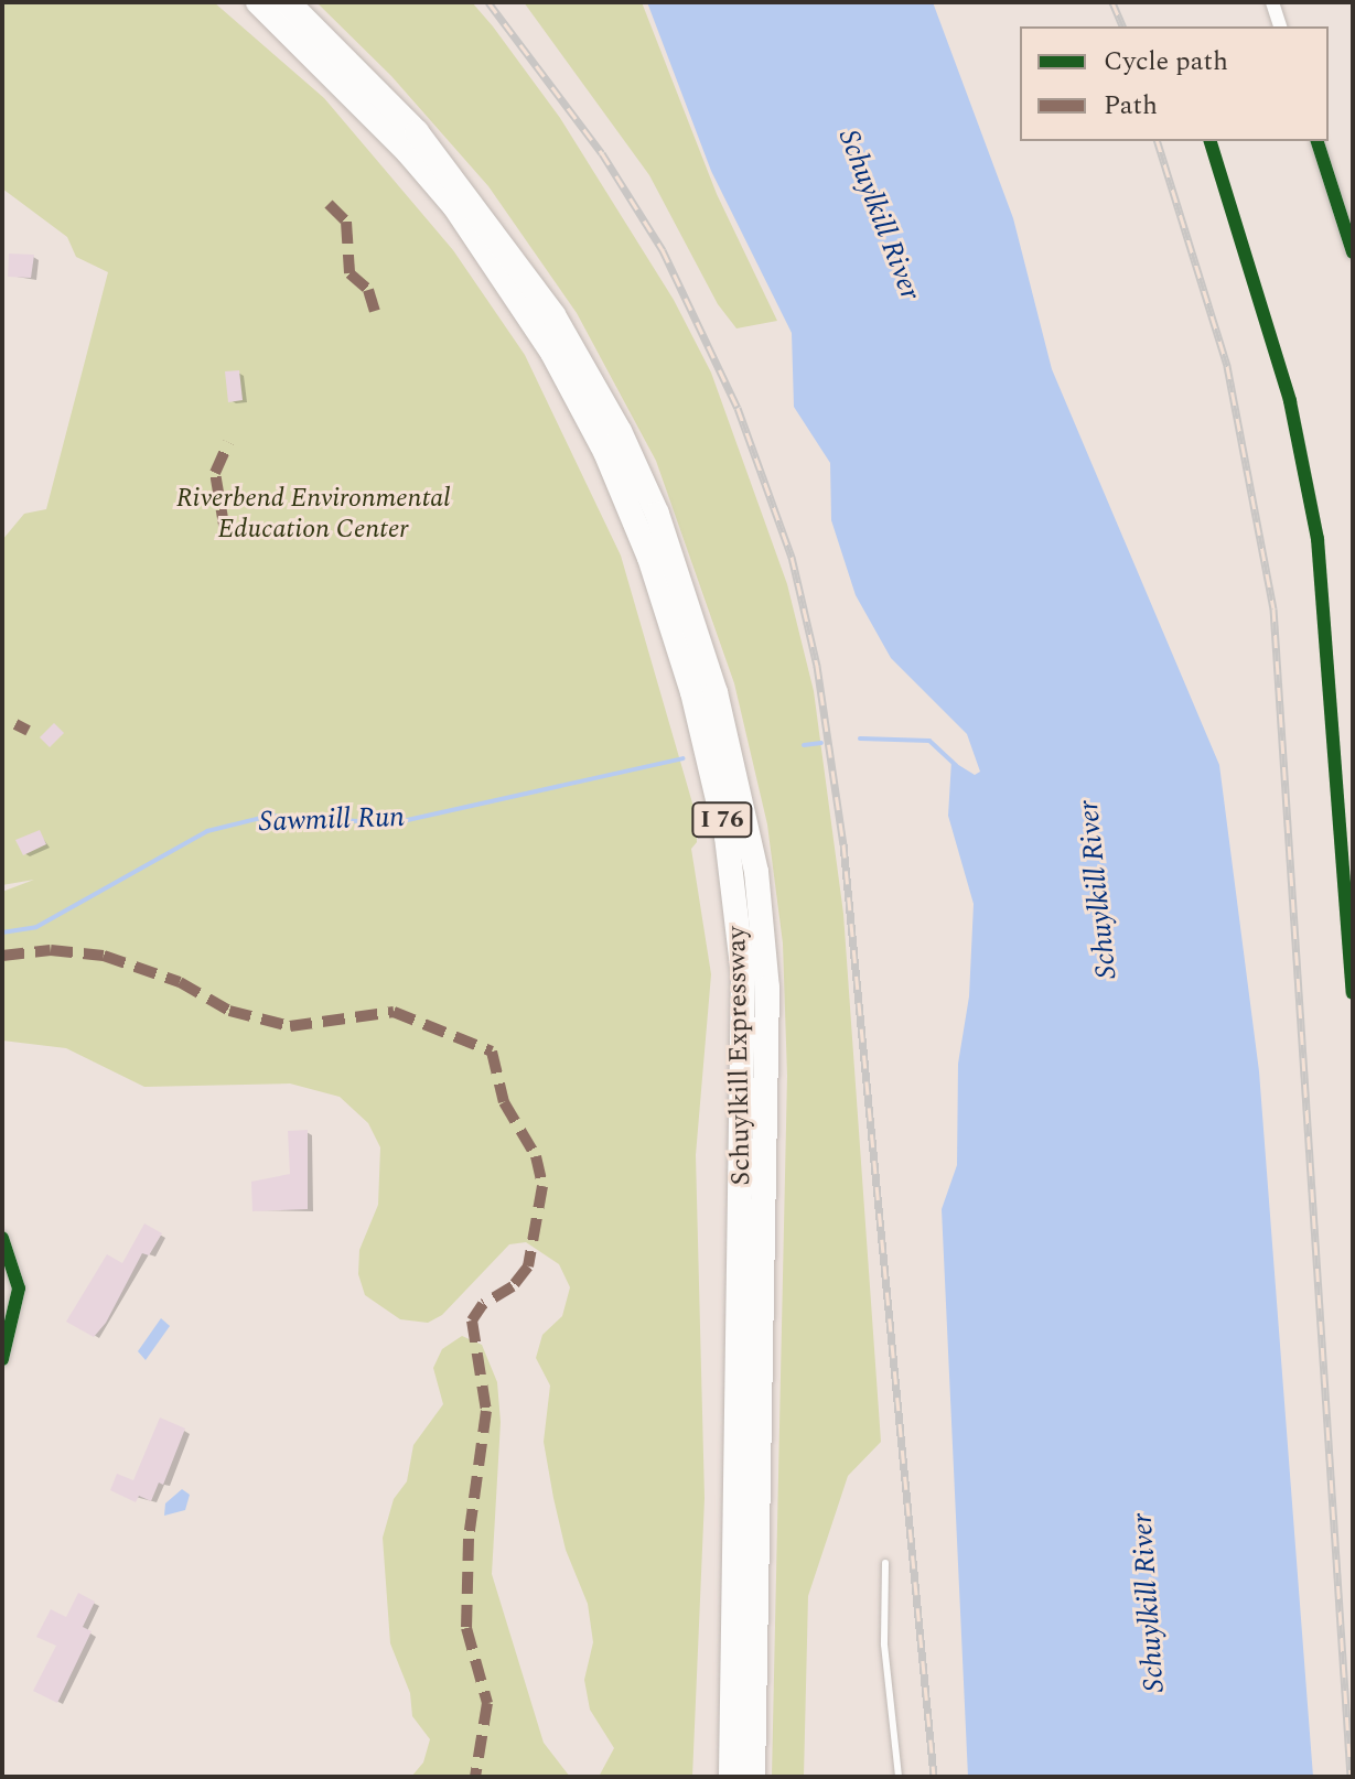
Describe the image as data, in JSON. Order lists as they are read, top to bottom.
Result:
{
  "streets": {
    "highway": ["I 76", "Schuylkill Expressway"]
  },
  "water": ["Schuylkill River", "Sawmill Run"],
  "parks": ["Riverbend Environmental Education Center"],
  "legend": ["Cycle path", "Path"]
}
